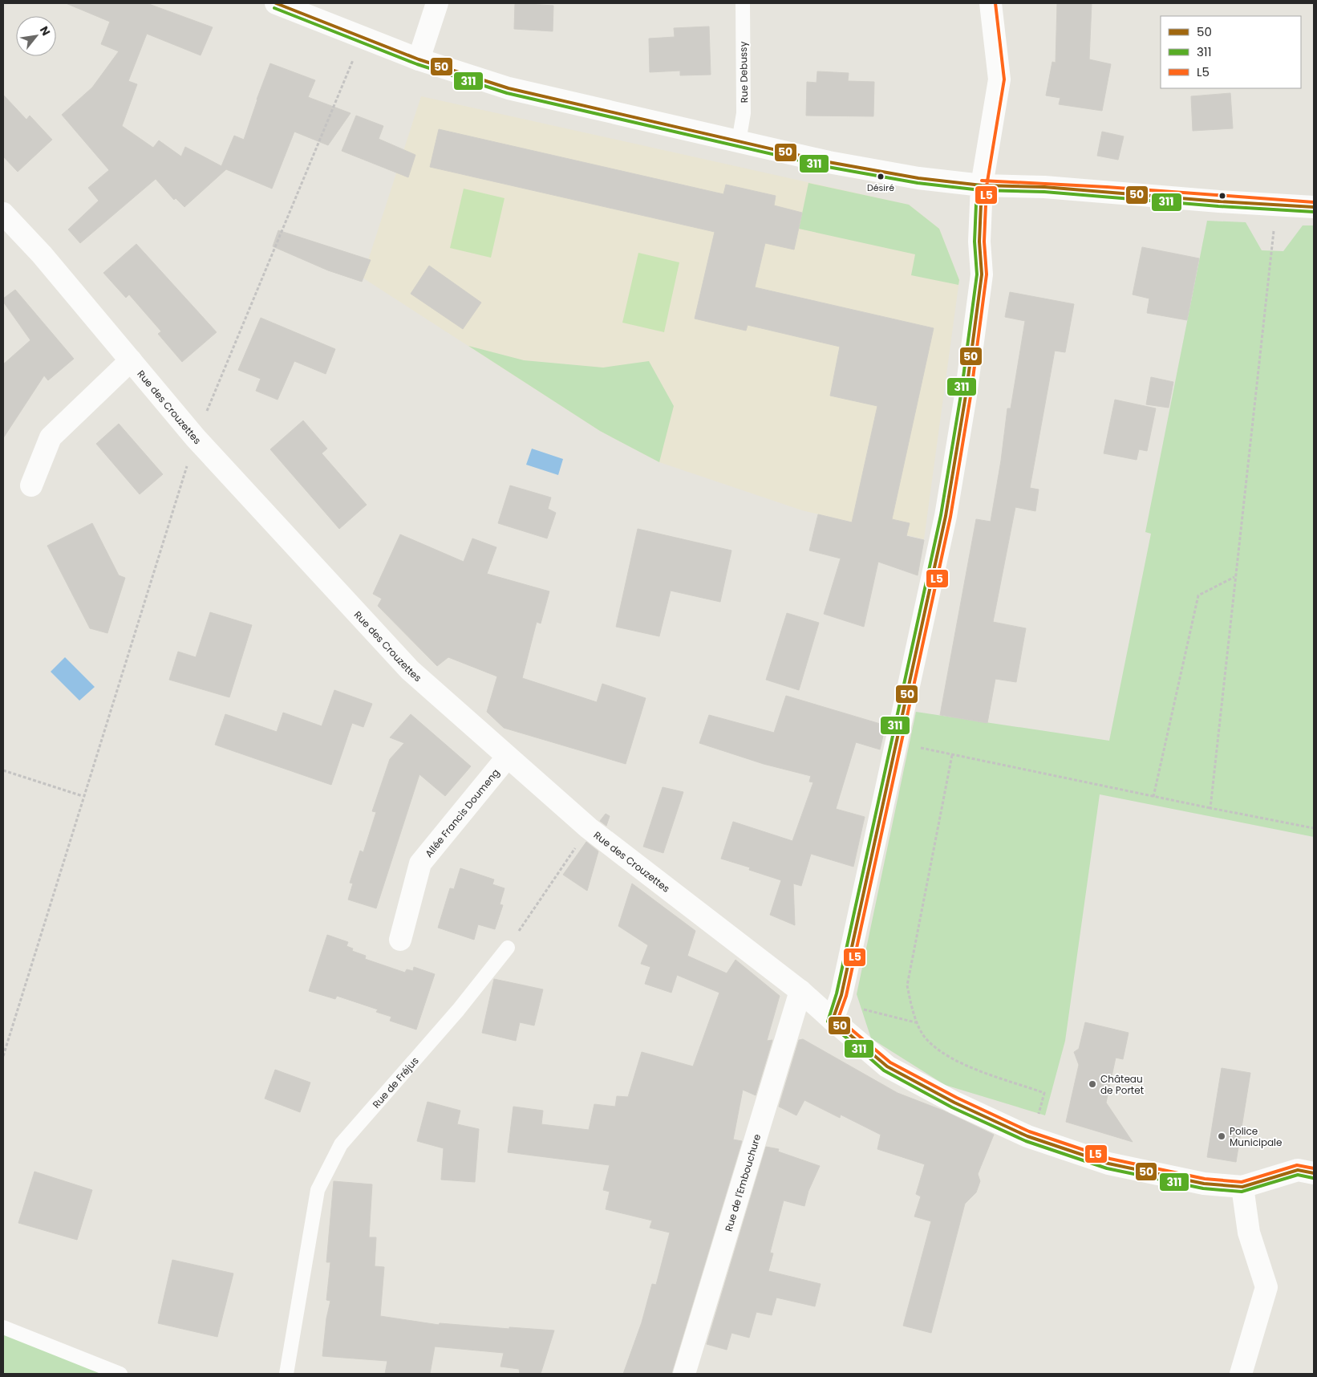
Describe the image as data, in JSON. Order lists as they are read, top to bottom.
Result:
{
  "streets": {
    "street": ["Rue des Crouzettes", "Allée Francis Doumeng", "Rue de l'Embouchure"],
    "lane": ["Rue Debussy", "Rue de Fréjus"]
  },
  "crossings": [
    ["Rue des Crouzettes", "Allée Francis Doumeng"],
    ["Rue des Crouzettes", "Rue de l'Embouchure"]
  ],
  "places": ["Désiré", "Château de Portet", "Police Municipale"],
  "lines": ["transit line 50", "transit line L5", "transit line 311"],
  "legend": ["50", "311", "L5"],
  "north": "top right"
}
